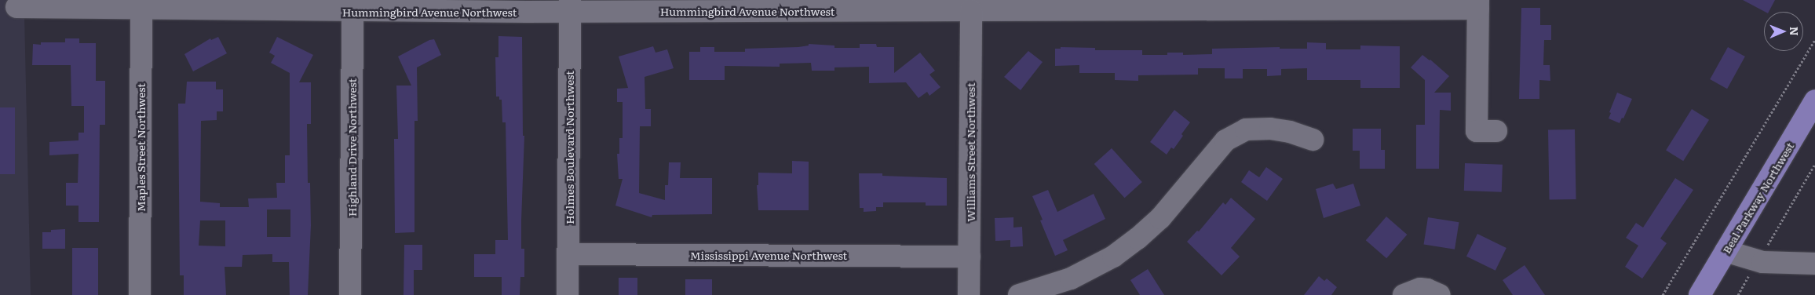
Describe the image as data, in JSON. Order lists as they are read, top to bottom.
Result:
{
  "streets": {
    "main road": ["Beal Parkway Northwest"],
    "street": [
      "Hummingbird Avenue Northwest",
      "Maples Street Northwest",
      "Highland Drive Northwest",
      "Holmes Boulevard Northwest",
      "Williams Street Northwest",
      "Mississippi Avenue Northwest"
    ]
  },
  "crossings": [
    ["Hummingbird Avenue Northwest", "Maples Street Northwest"],
    ["Hummingbird Avenue Northwest", "Highland Drive Northwest"],
    ["Hummingbird Avenue Northwest", "Holmes Boulevard Northwest"],
    ["Hummingbird Avenue Northwest", "Williams Street Northwest"],
    ["Holmes Boulevard Northwest", "Mississippi Avenue Northwest"],
    ["Williams Street Northwest", "Mississippi Avenue Northwest"]
  ],
  "north": "right"
}
